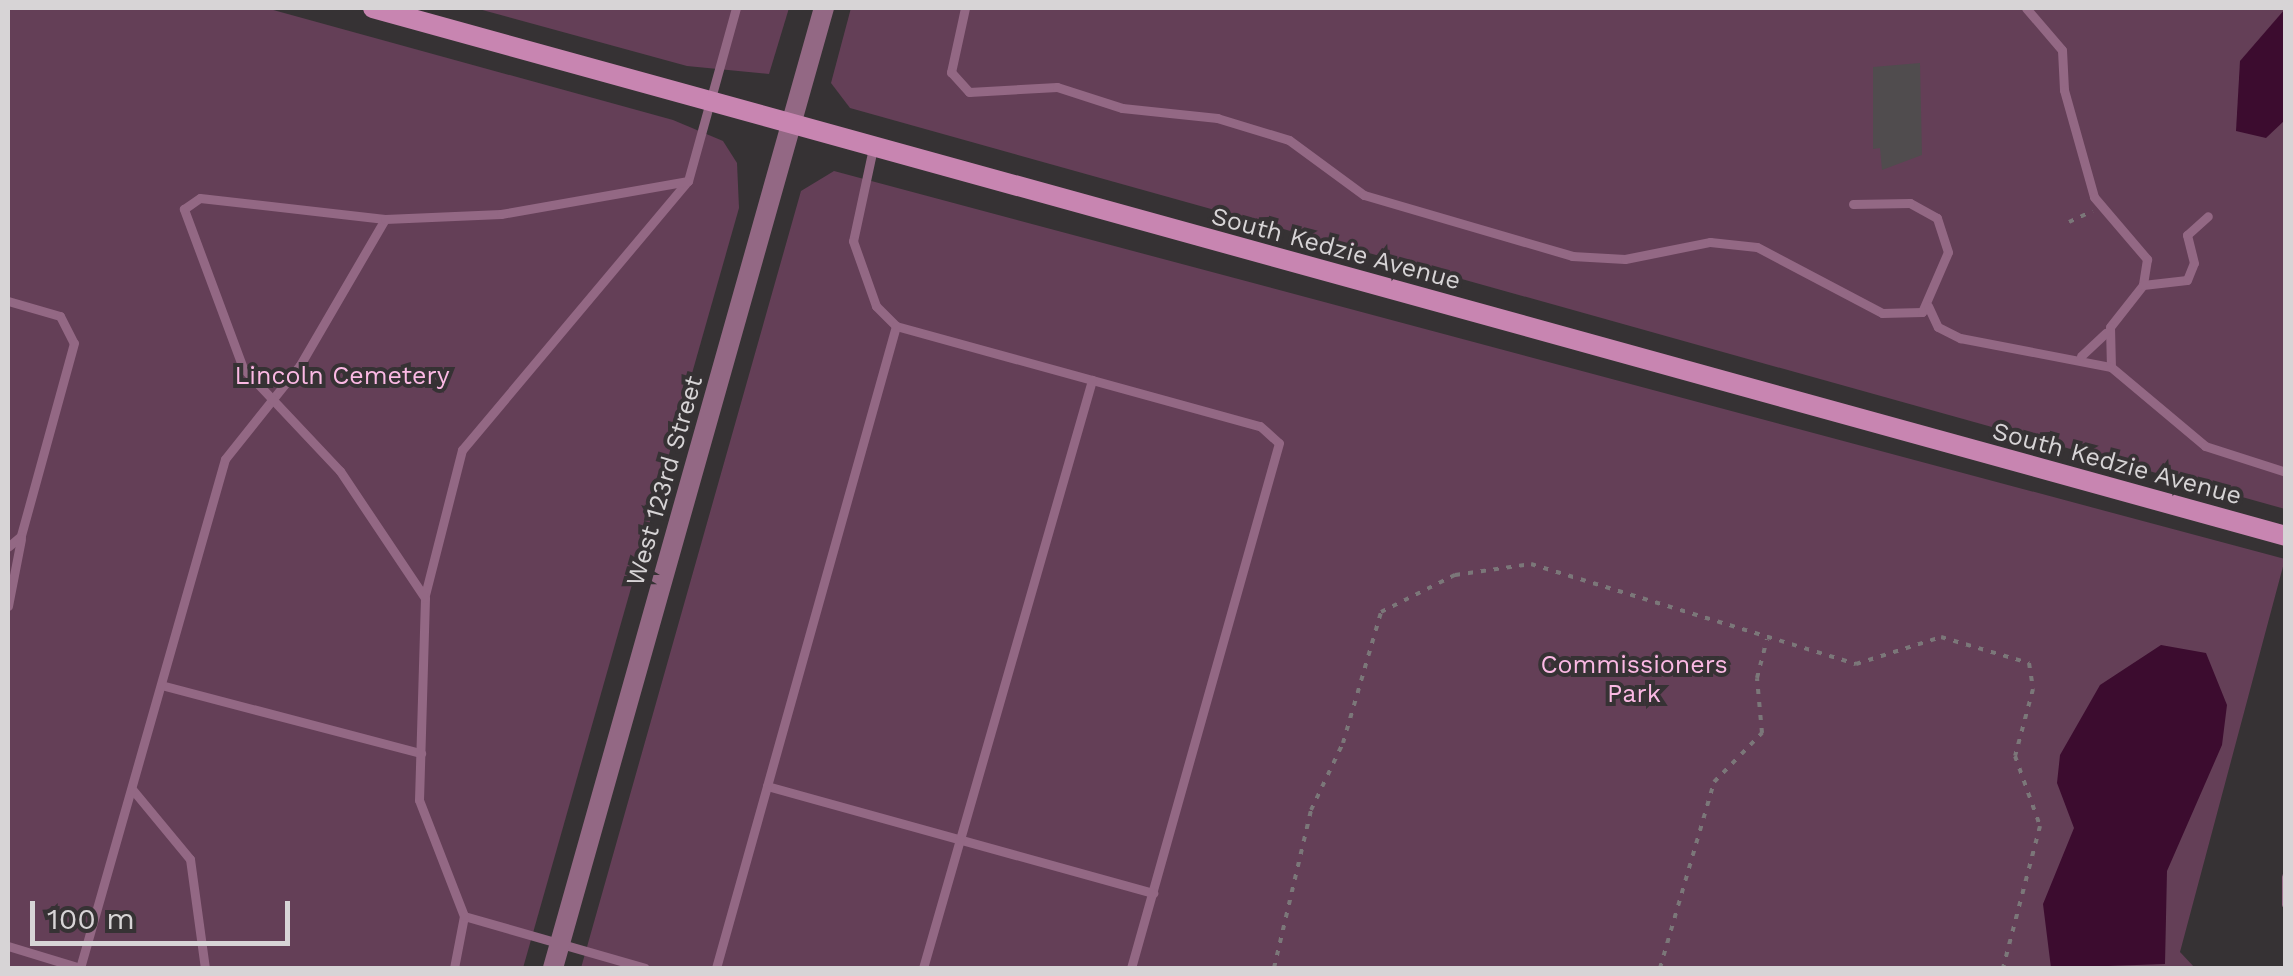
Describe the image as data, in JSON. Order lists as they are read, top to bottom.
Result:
{
  "streets": {
    "main road": ["South Kedzie Avenue"],
    "street": ["West 123rd Street"]
  },
  "crossings": [
    ["South Kedzie Avenue", "West 123rd Street"]
  ],
  "parks": ["Lincoln Cemetery", "Commissioners Park"],
  "scale_bar": "100 m"
}
